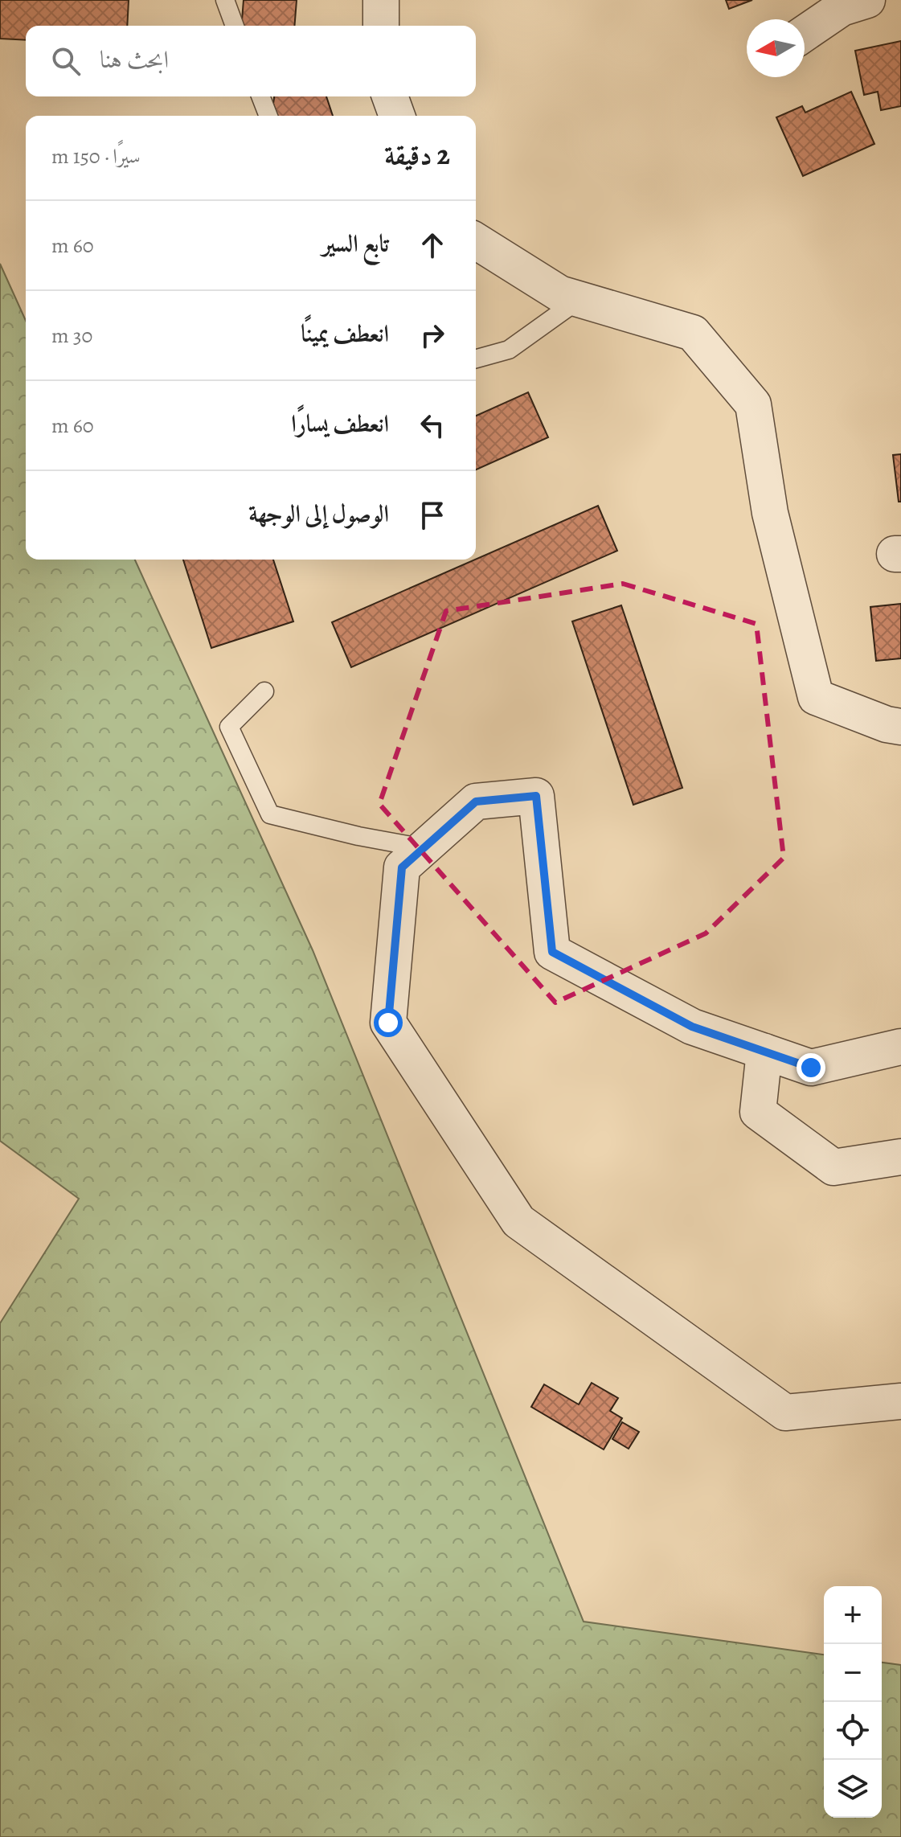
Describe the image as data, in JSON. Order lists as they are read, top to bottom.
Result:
{
  "north": "left",
  "page": {
    "search": "ابحث هنا",
    "heading": ["2 دقيقة", "سيرًا · 150 m"],
    "list": [
      ["تابع السير", "60 m"],
      ["انعطف يمينًا", "30 m"],
      ["انعطف يسارًا", "60 m"],
      "الوصول إلى الوجهة"
    ],
    "map_buttons": ["+", "−"]
  }
}
